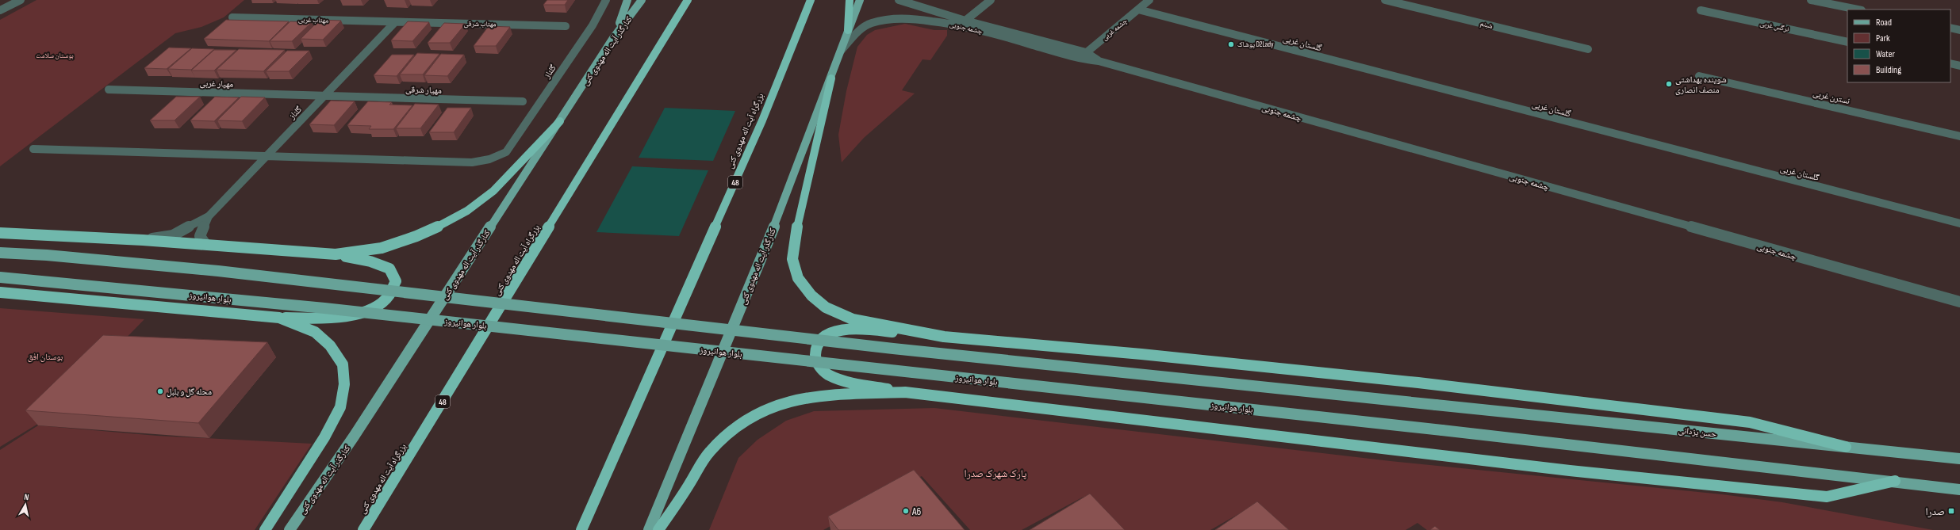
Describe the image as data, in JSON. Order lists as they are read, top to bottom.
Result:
{
  "streets": {
    "highway": ["بزرگراه آیت اله مهدوی کنی", "48"],
    "main road": ["کنارگذر آیت اله مهدوی کنی", "بلوار هوانیروز", "حسن یزدانی"],
    "street": [
      "مهتاب غربی",
      "مهتاب شرقی",
      "شبنم",
      "نرگس غربی",
      "چشمه جنوبی",
      "چشمه غربی",
      "گلستان غربی",
      "گلناز",
      "مهیار غربی",
      "مهیار شرقی",
      "نسترن غربی"
    ]
  },
  "crossings": [
    ["مهتاب غربی", "مهتاب شرقی"],
    ["مهتاب غربی", "گلناز"],
    ["مهتاب شرقی", "گلناز"],
    ["چشمه جنوبی", "چشمه غربی"],
    ["چشمه جنوبی", "کنارگذر آیت اله مهدوی کنی"],
    ["چشمه غربی", "گلستان غربی"],
    ["گلناز", "مهیار غربی"],
    ["گلناز", "مهیار شرقی"],
    ["مهیار غربی", "مهیار شرقی"]
  ],
  "parks": ["بوستان سلامت", "بوستان افق", "پارک شهرک صدرا"],
  "places": {
    "other": [
      "پوشاک D2Lady",
      "شوینده بهداشتی منصف انصاری",
      "محله گل و بلبل",
      "A6"
    ],
    "transit": ["صدرا"]
  },
  "legend": [
    "Road",
    "Park",
    "Water",
    "Building"
  ],
  "north": "top"
}
